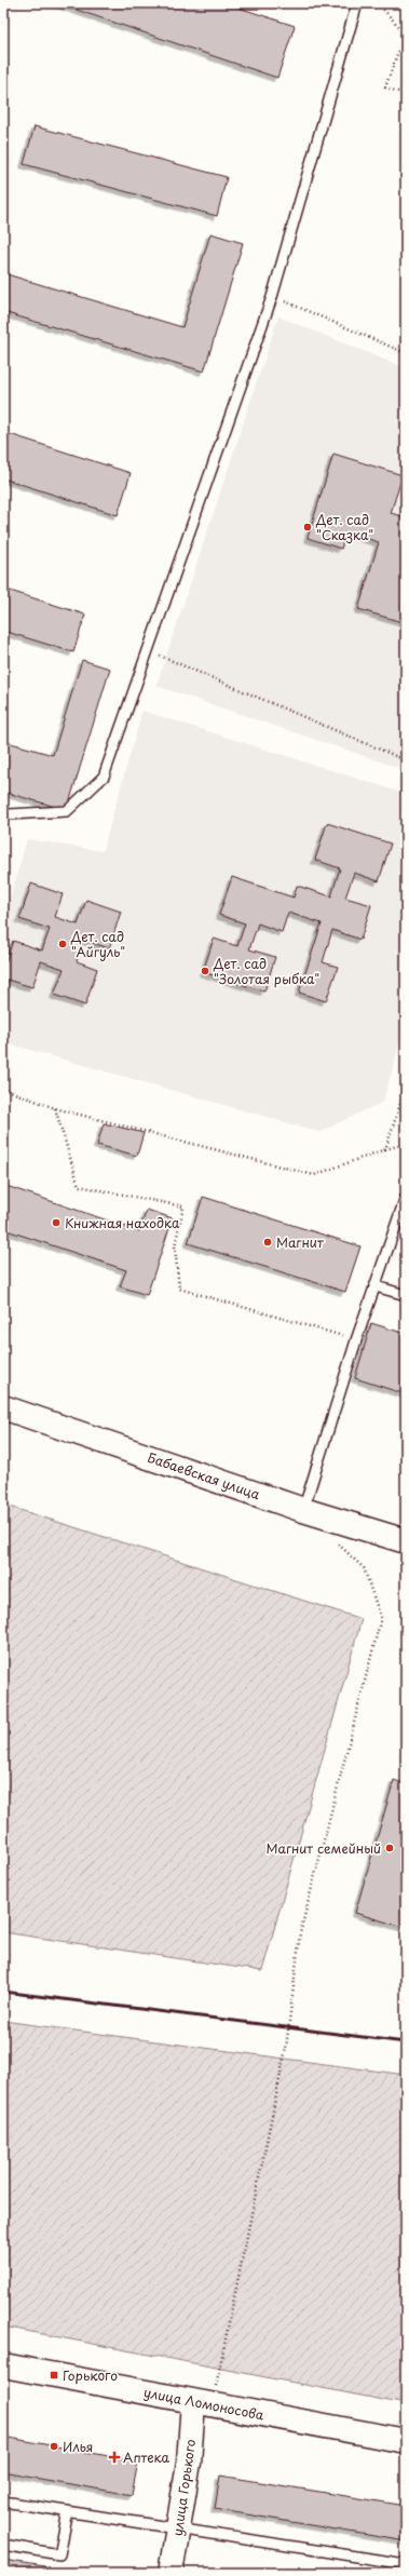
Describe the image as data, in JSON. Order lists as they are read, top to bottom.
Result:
{
  "streets": {
    "main road": ["Бабаевская улица", "улица Ломоносова", "улица Горького"]
  },
  "crossings": [
    ["улица Ломоносова", "улица Горького"]
  ],
  "places": {
    "other": [
      "Дет. сад \"Сказка\"",
      "Дет. сад \"Айгуль\"",
      "Дет. сад \"Золотая рыбка\"",
      "Книжная находка",
      "Магнит",
      "Магнит семейный",
      "Илья"
    ],
    "transit": ["Горького"],
    "health": ["Аптека"]
  }
}
